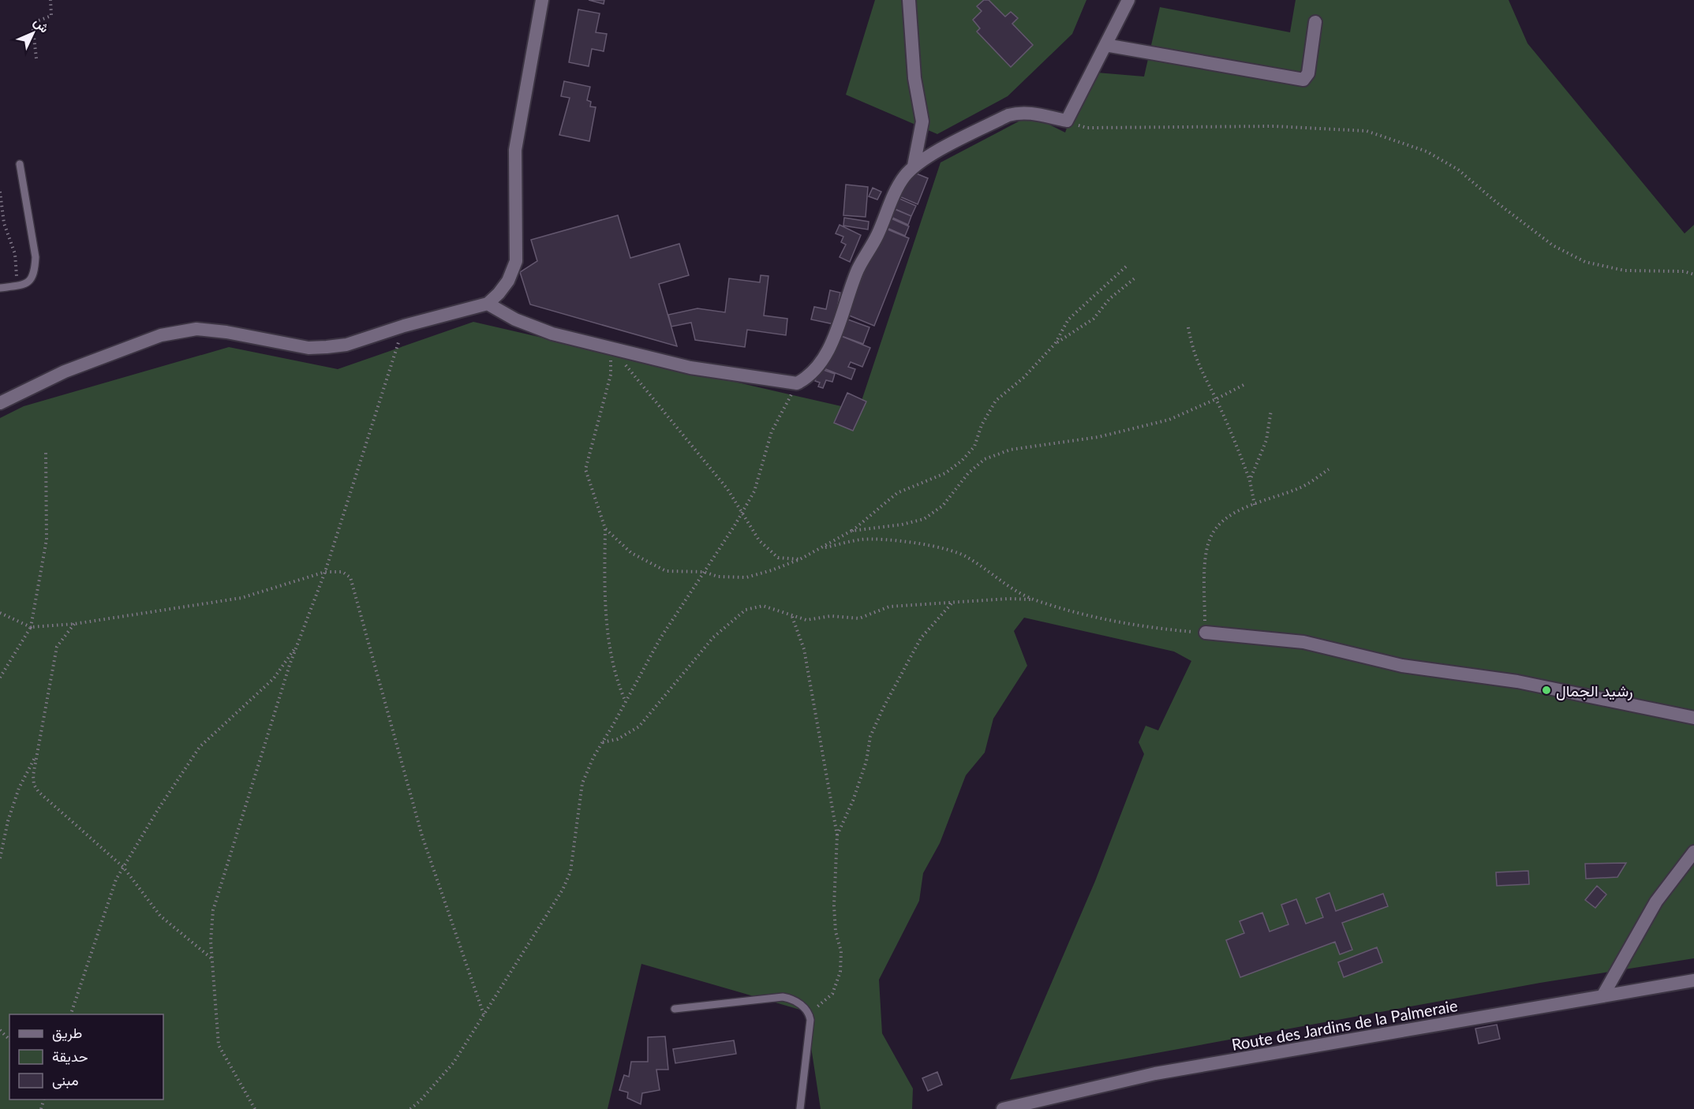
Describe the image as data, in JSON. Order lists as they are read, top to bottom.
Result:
{
  "streets": {
    "street": ["Route des Jardins de la Palmeraie"]
  },
  "places": ["رشيد الجمال"],
  "legend": ["طريق", "حديقة", "مبنى"],
  "north": "top right"
}
